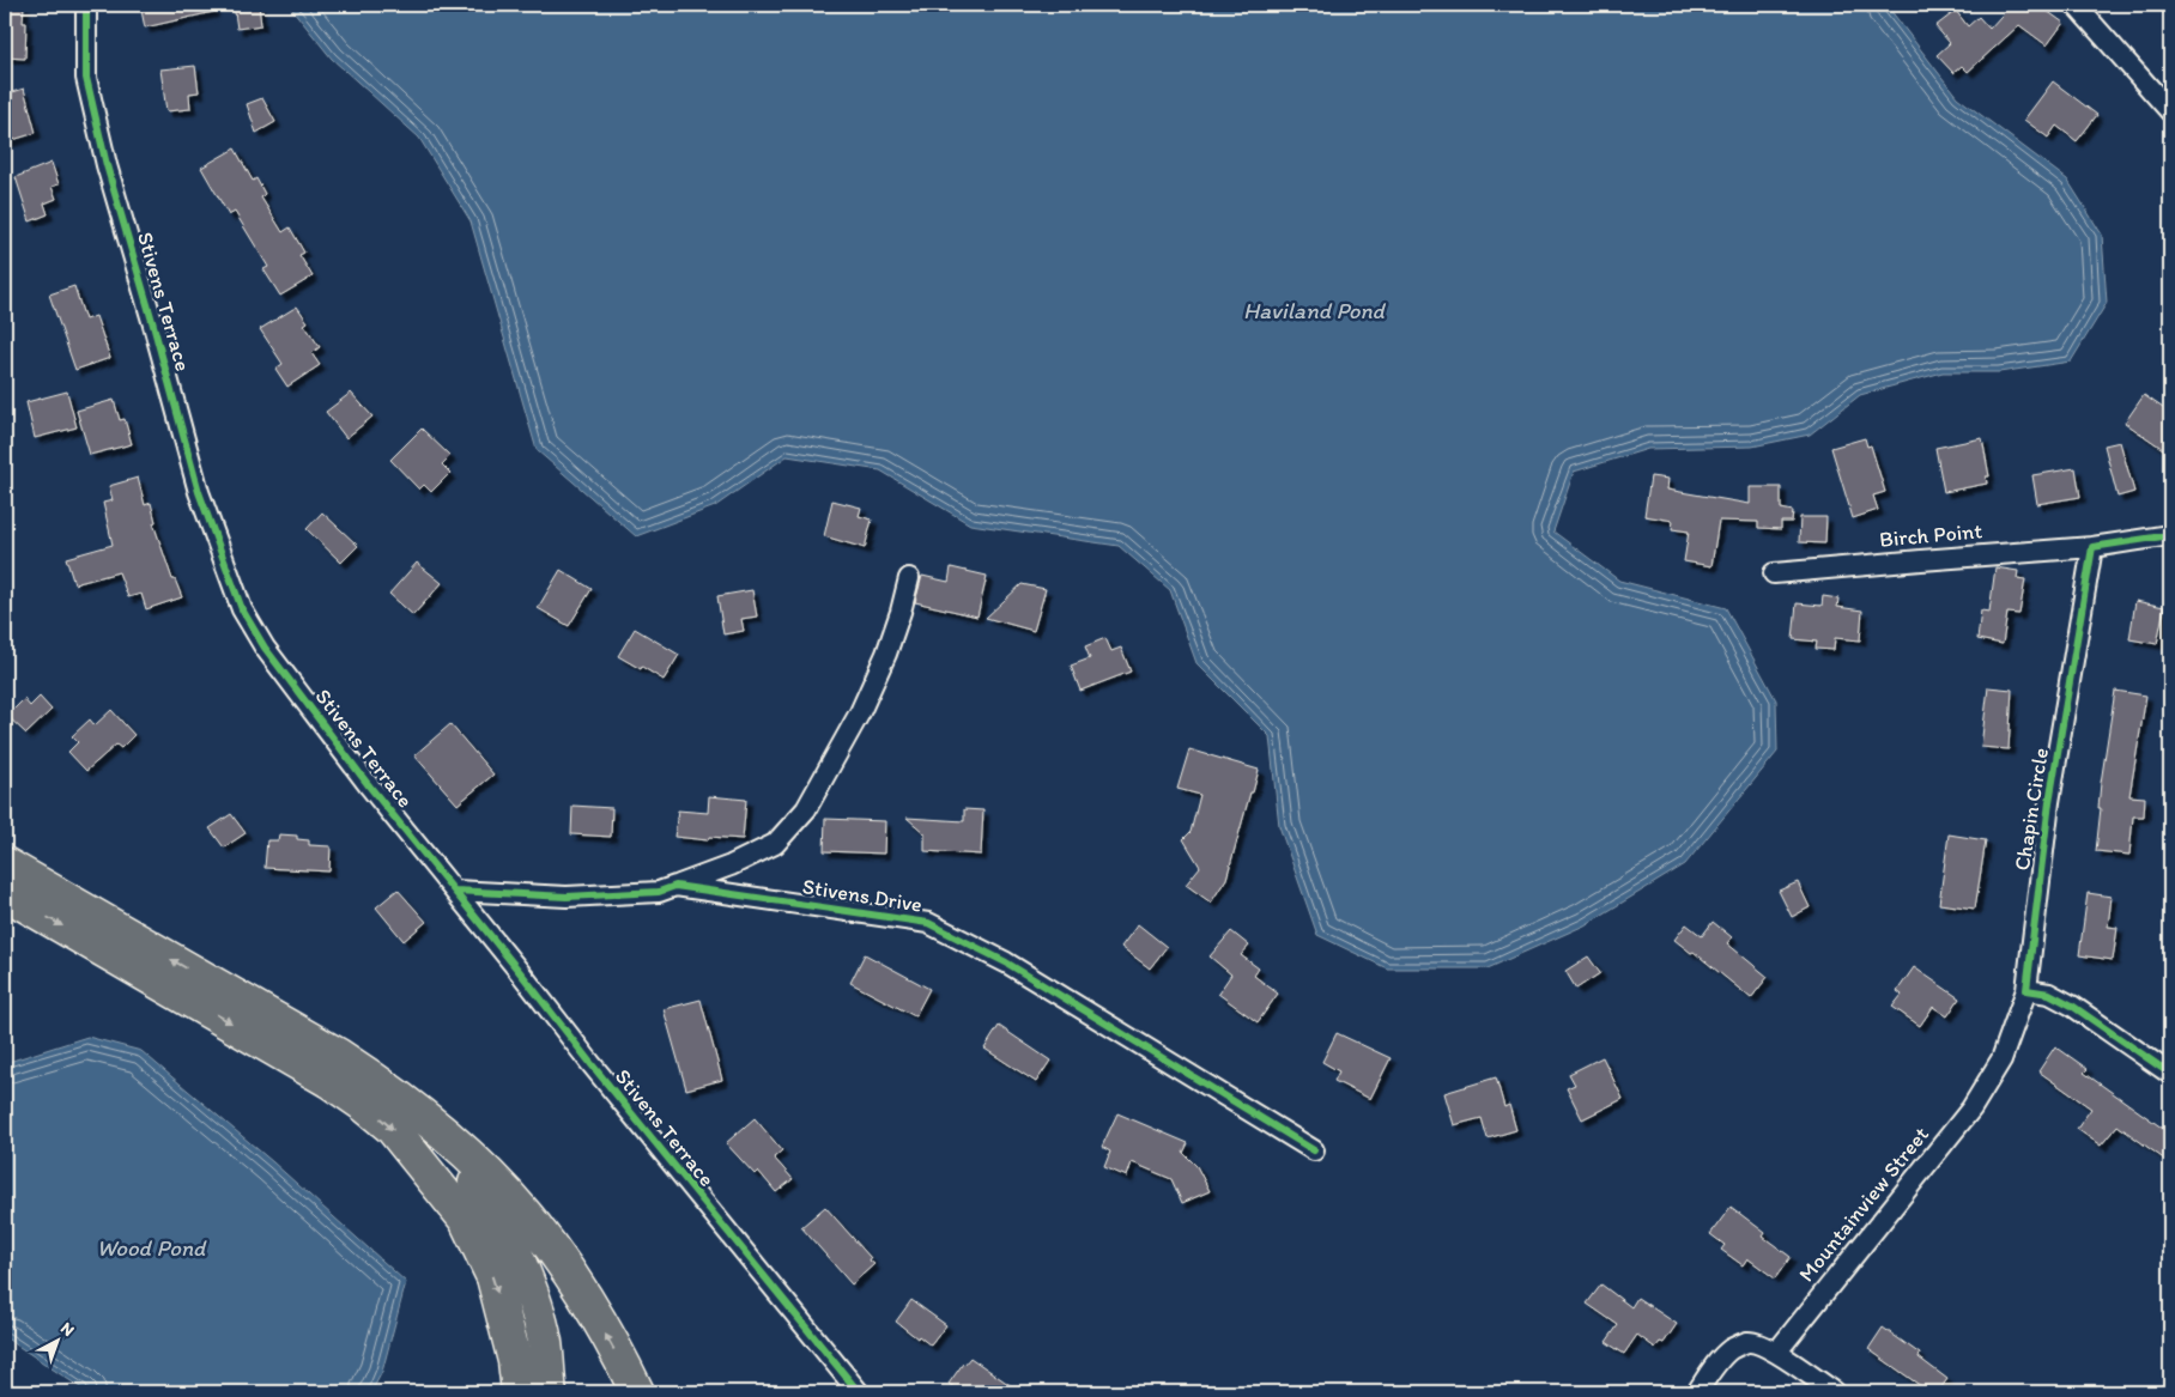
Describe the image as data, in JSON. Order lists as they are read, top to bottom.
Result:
{
  "streets": {
    "street": [
      "Stivens Terrace",
      "Birch Point",
      "Chapin Circle",
      "Stivens Drive",
      "Mountainview Street"
    ]
  },
  "crossings": [
    ["Stivens Terrace", "Stivens Drive"],
    ["Birch Point", "Chapin Circle"],
    ["Chapin Circle", "Mountainview Street"]
  ],
  "water": ["Haviland Pond", "Wood Pond"],
  "north": "top right"
}
